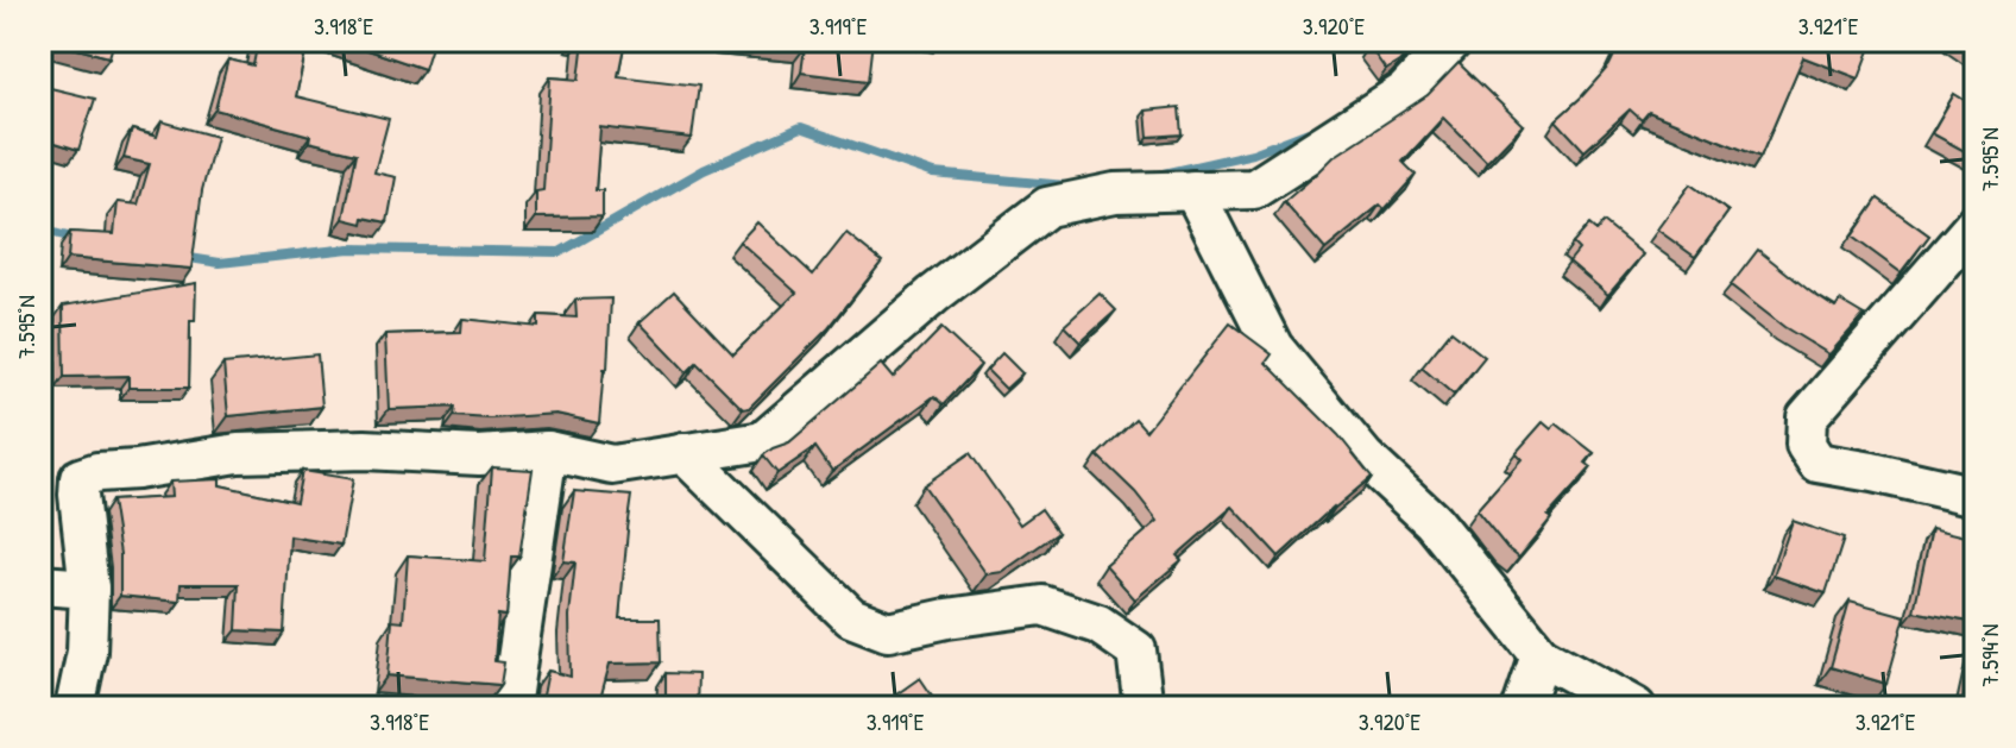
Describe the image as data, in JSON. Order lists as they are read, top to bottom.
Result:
{
  "coordinates": [
    "3.918°E",
    "3.919°E",
    "3.920°E",
    "3.921°E",
    "7.595°N",
    "7.594°N"
  ]
}
